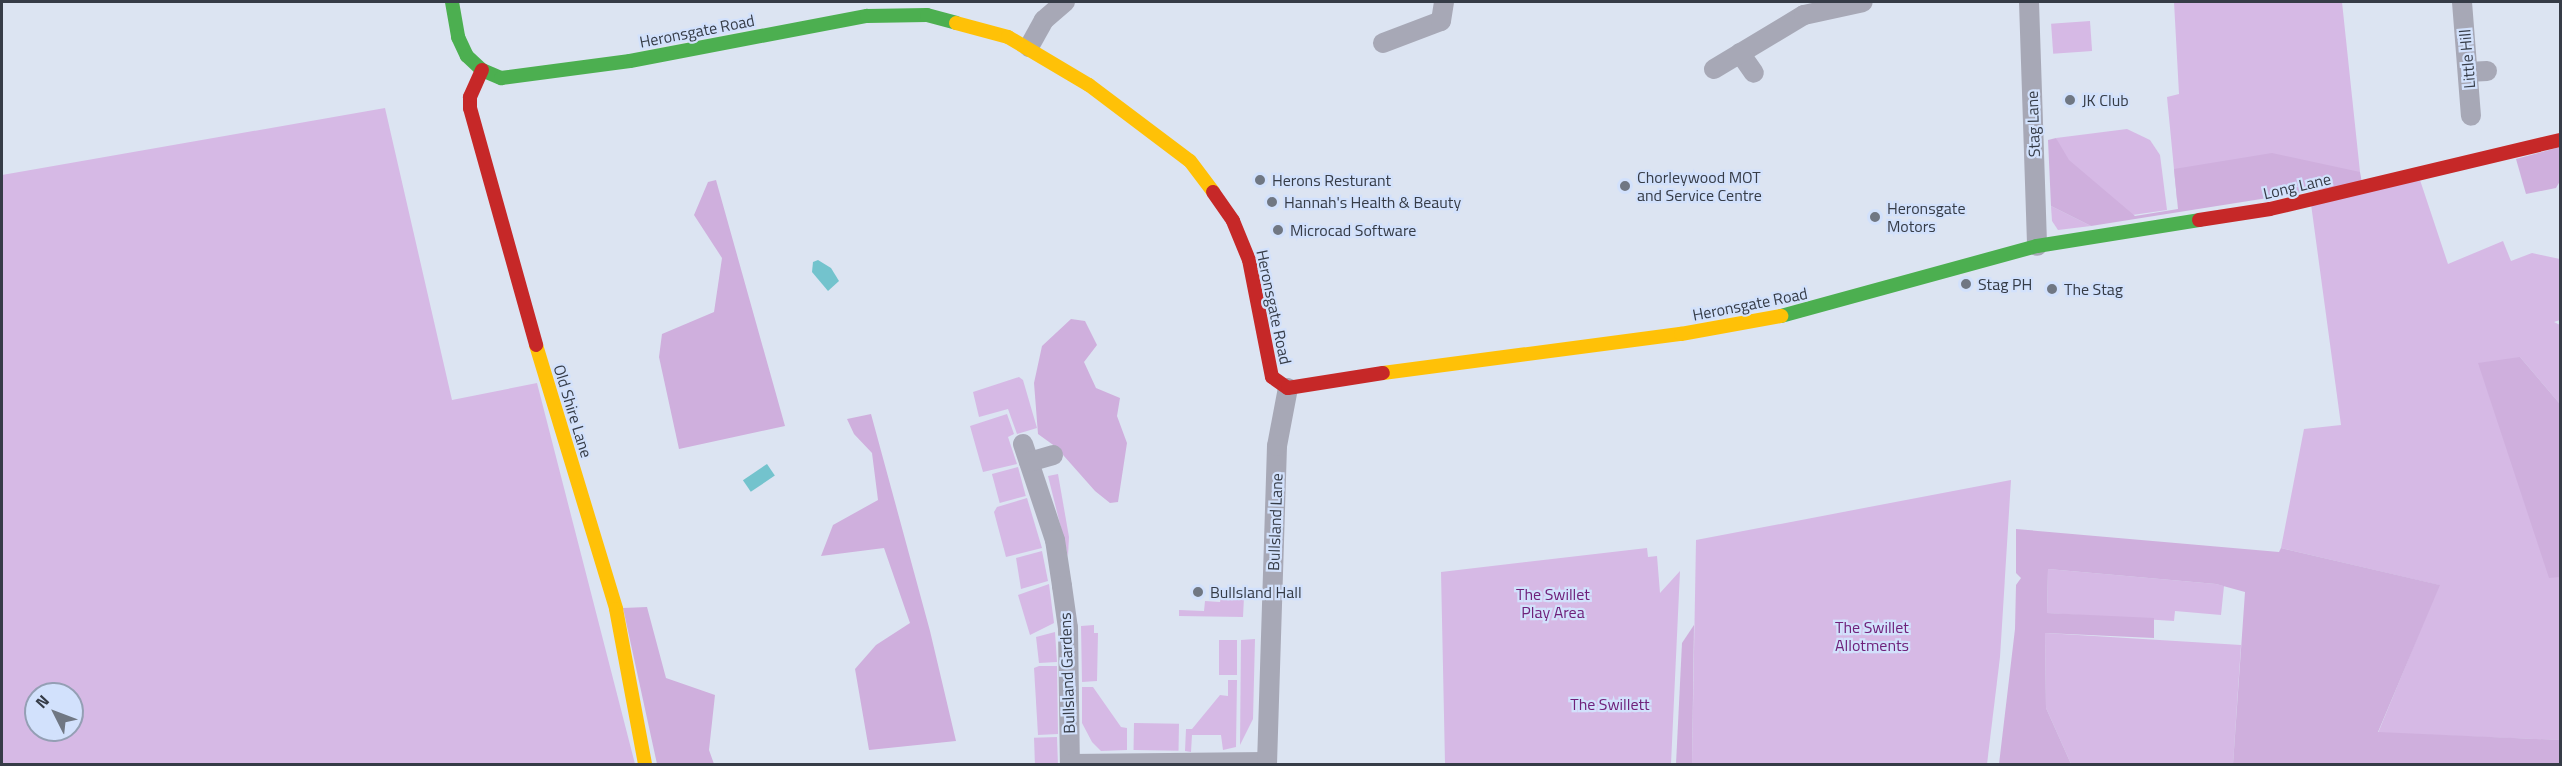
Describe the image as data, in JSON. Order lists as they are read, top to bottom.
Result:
{
  "streets": {
    "street": [
      "Heronsgate Road",
      "Little Hill",
      "Stag Lane",
      "Long Lane",
      "Old Shire Lane",
      "Bullsland Lane",
      "Bullsland Gardens"
    ]
  },
  "crossings": [
    ["Heronsgate Road", "Stag Lane"],
    ["Heronsgate Road", "Long Lane"],
    ["Heronsgate Road", "Old Shire Lane"],
    ["Heronsgate Road", "Bullsland Lane"],
    ["Stag Lane", "Long Lane"],
    ["Bullsland Lane", "Bullsland Gardens"]
  ],
  "parks": ["The Swillet Play Area", "The Swillet Allotments", "The Swillett"],
  "places": [
    "JK Club",
    "Herons Resturant",
    "Chorleywood MOT and Service Centre",
    "Hannah's Health & Beauty",
    "Heronsgate Motors",
    "Microcad Software",
    "Stag PH",
    "The Stag",
    "Bullsland Hall"
  ],
  "north": "top left"
}
